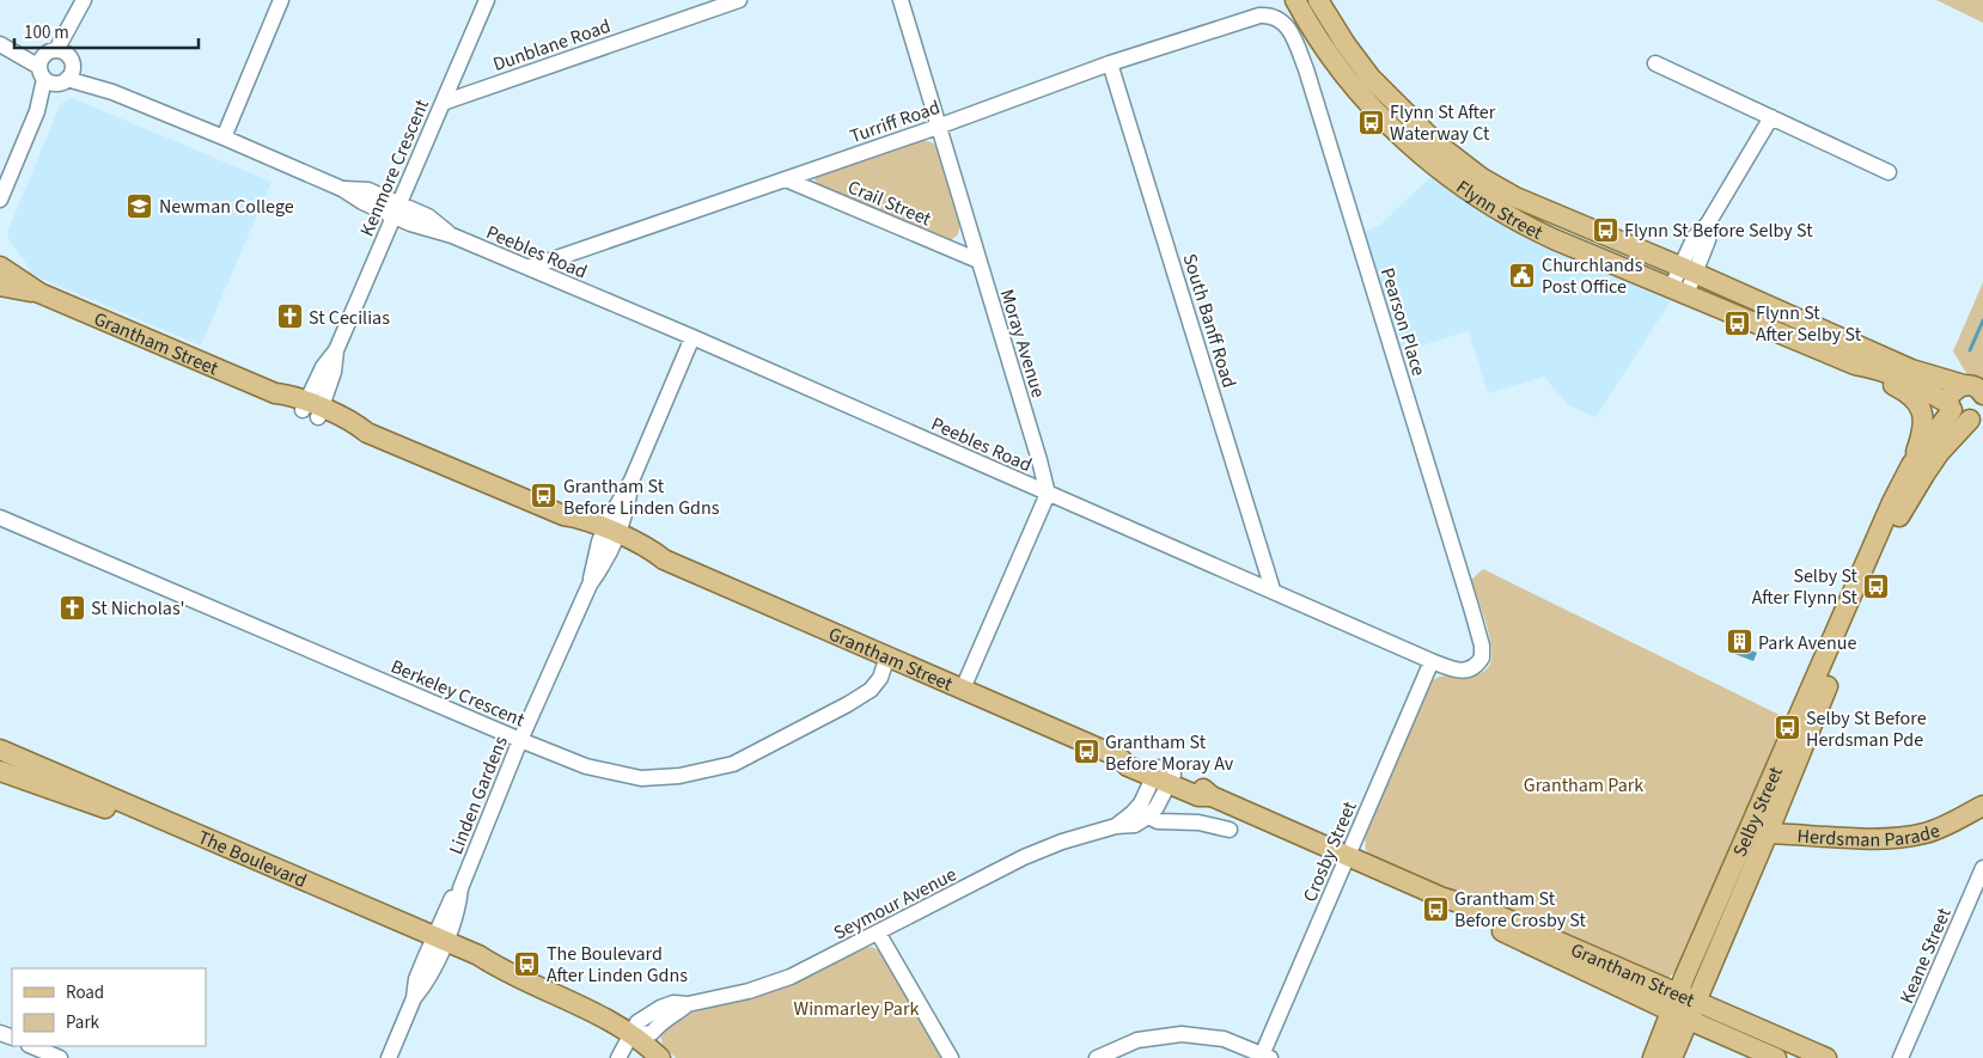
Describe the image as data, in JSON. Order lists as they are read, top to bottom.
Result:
{
  "streets": {
    "main road": [
      "Flynn Street",
      "Grantham Street",
      "Selby Street",
      "Herdsman Parade",
      "The Boulevard"
    ],
    "street": [
      "Dunblane Road",
      "Turriff Road",
      "Kenmore Crescent",
      "Crail Street",
      "Peebles Road",
      "South Banff Road",
      "Pearson Place",
      "Moray Avenue",
      "Berkeley Crescent",
      "Linden Gardens",
      "Crosby Street",
      "Seymour Avenue",
      "Keane Street"
    ]
  },
  "crossings": [
    ["Dunblane Road", "Kenmore Crescent"],
    ["Turriff Road", "Crail Street"],
    ["Turriff Road", "Peebles Road"],
    ["Turriff Road", "South Banff Road"],
    ["Turriff Road", "Pearson Place"],
    ["Turriff Road", "Moray Avenue"],
    ["Kenmore Crescent", "Peebles Road"],
    ["Kenmore Crescent", "Grantham Street"],
    ["Crail Street", "Moray Avenue"],
    ["Flynn Street", "Selby Street"],
    ["Peebles Road", "South Banff Road"],
    ["Peebles Road", "Pearson Place"],
    ["Peebles Road", "Moray Avenue"],
    ["Peebles Road", "Linden Gardens"],
    ["Peebles Road", "Crosby Street"],
    ["Grantham Street", "Berkeley Crescent"],
    ["Grantham Street", "Linden Gardens"],
    ["Grantham Street", "Selby Street"],
    ["Grantham Street", "Crosby Street"],
    ["Grantham Street", "Seymour Avenue"],
    ["Berkeley Crescent", "Linden Gardens"],
    ["Linden Gardens", "The Boulevard"],
    ["Selby Street", "Herdsman Parade"],
    ["The Boulevard", "Seymour Avenue"]
  ],
  "parks": ["Grantham Park", "Winmarley Park"],
  "places": {
    "bus stop": [
      "Flynn St After Waterway Ct",
      "Flynn St Before Selby St",
      "Flynn St After Selby St",
      "Grantham St Before Linden Gdns",
      "Selby St After Flynn St",
      "Selby St Before Herdsman Pde",
      "Grantham St Before Moray Av",
      "Grantham St Before Crosby St",
      "The Boulevard After Linden Gdns"
    ],
    "school or university": ["Newman College"],
    "public building": ["Churchlands Post Office"],
    "church": ["St Cecilias", "St Nicholas'"],
    "building": ["Park Avenue"]
  },
  "legend": ["Road", "Park"],
  "scale_bar": "100 m"
}
